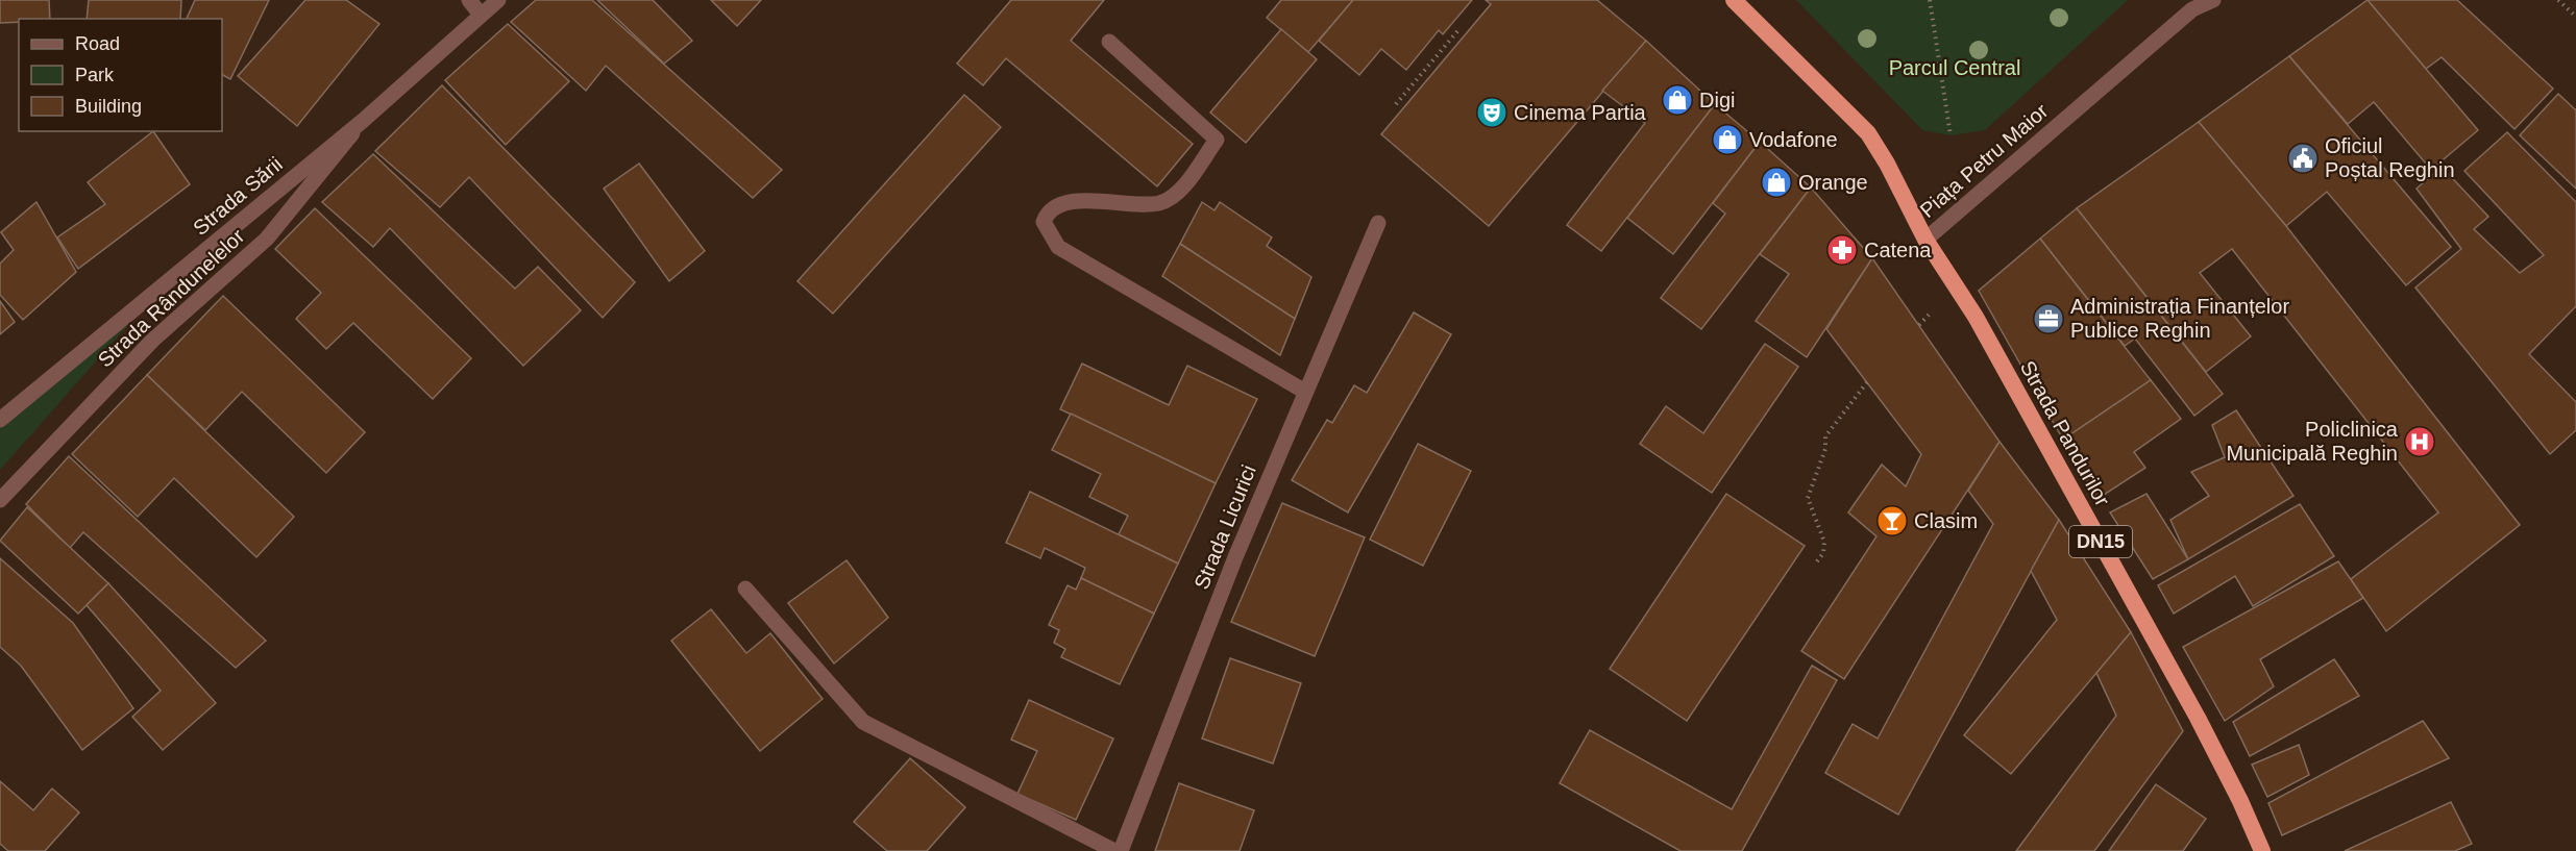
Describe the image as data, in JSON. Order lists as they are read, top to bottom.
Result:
{
  "streets": {
    "highway": ["Piața Petru Maior", "Strada Pandurilor", "DN15"],
    "street": ["Strada Sării", "Strada Rândunelelor", "Strada Licurici"]
  },
  "crossings": [
    ["Piața Petru Maior", "Strada Pandurilor"],
    ["Strada Sării", "Strada Rândunelelor"]
  ],
  "parks": ["Parcul Central"],
  "places": {
    "shop": ["Digi", "Vodafone", "Orange"],
    "theatre": ["Cinema Partia"],
    "public building": ["Oficiul Poștal Reghin"],
    "pharmacy": ["Catena"],
    "office": ["Administrația Finanțelor Publice Reghin"],
    "hospital": ["Policlinica Municipală Reghin"],
    "bar": ["Clasim"]
  },
  "legend": ["Road", "Park", "Building"]
}
